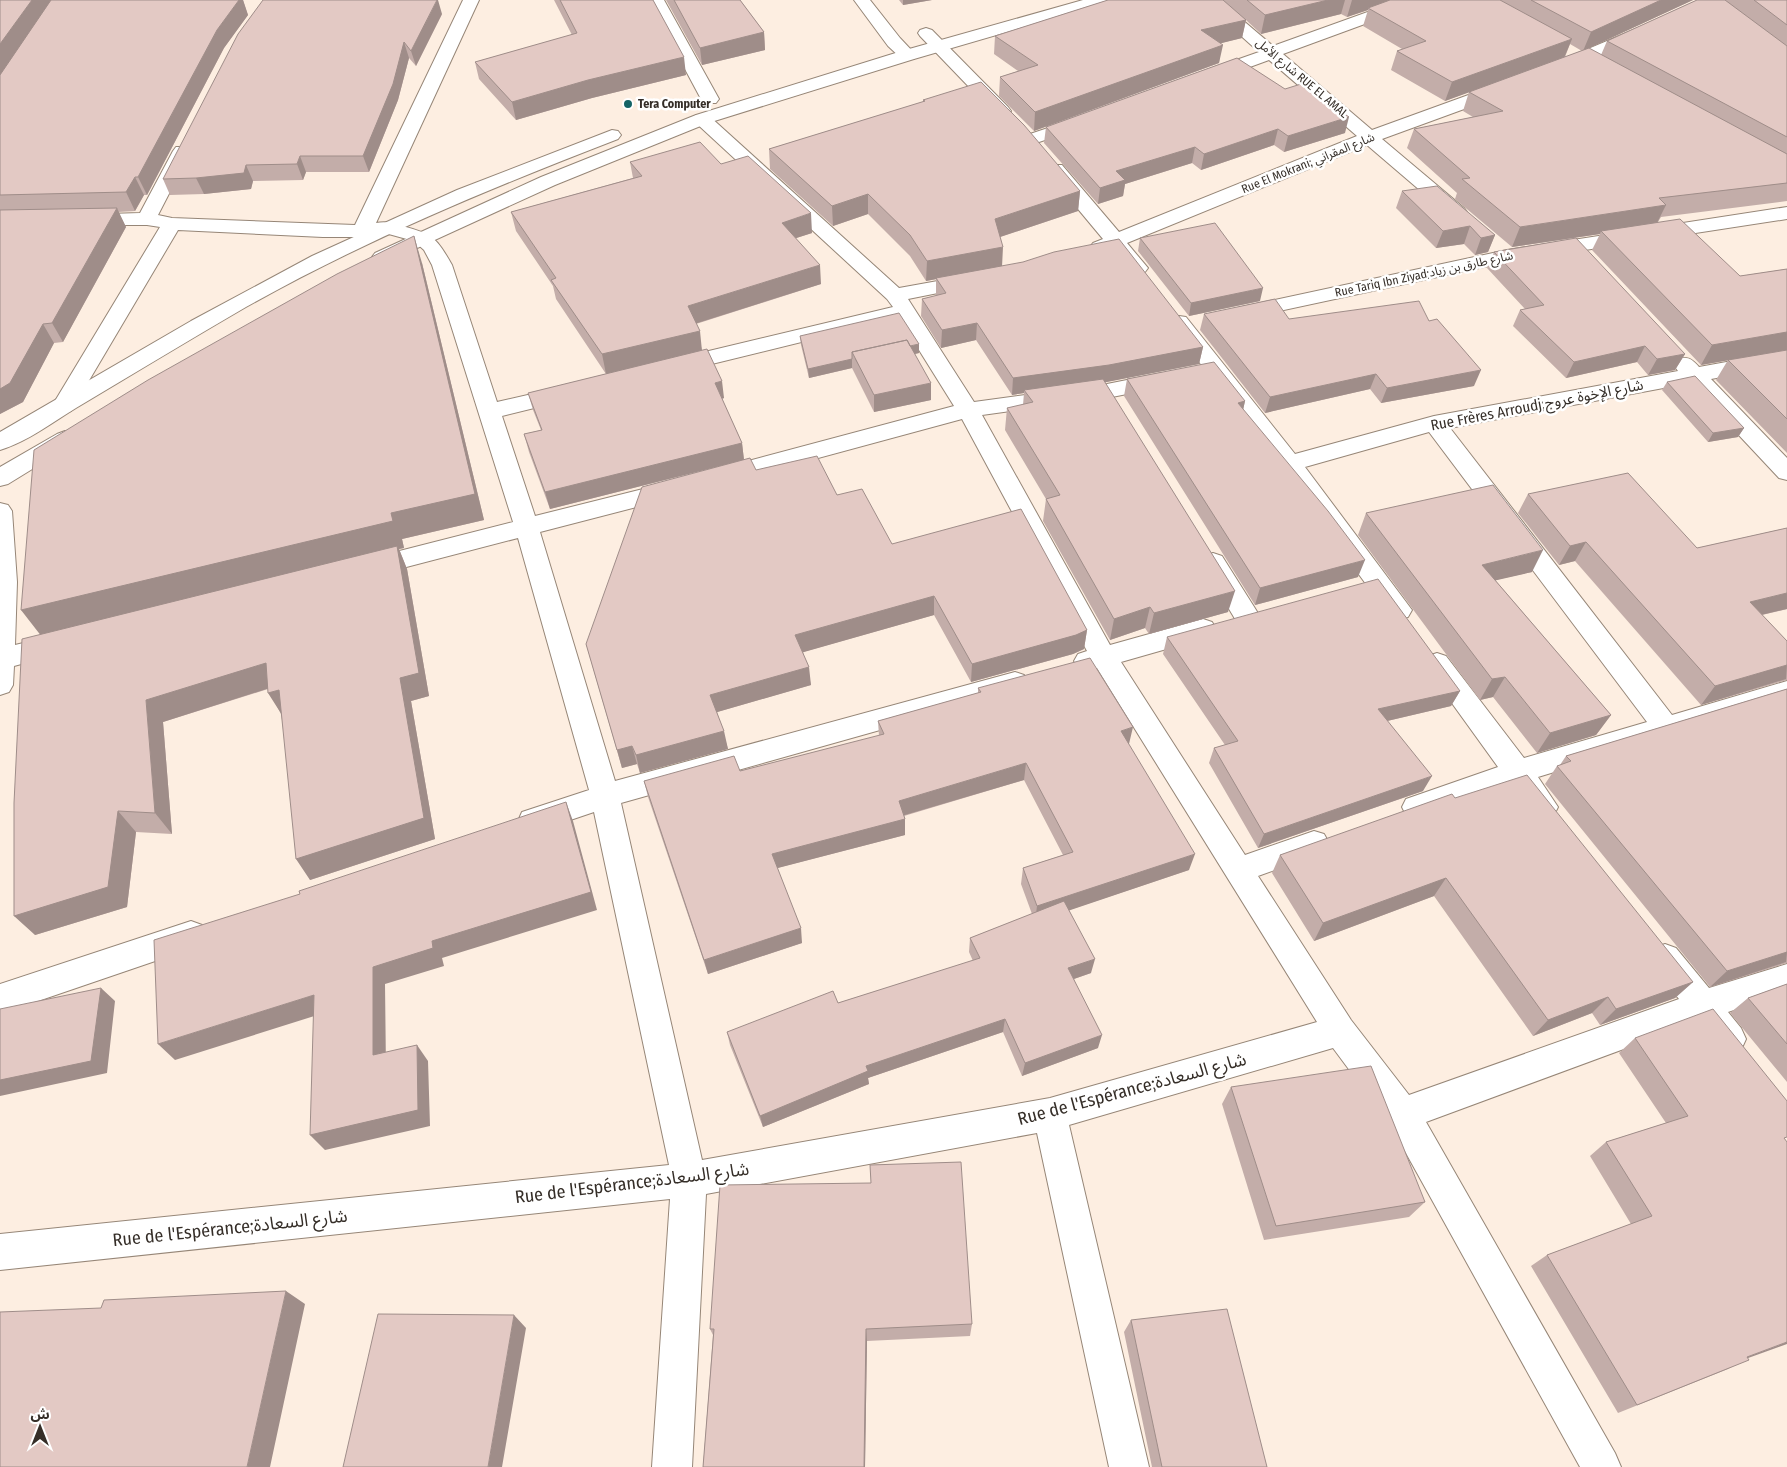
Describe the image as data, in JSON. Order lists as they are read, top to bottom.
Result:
{
  "streets": {
    "street": [
      "شارع الأمل RUE EL AMAL",
      "Rue El Mokrani; شارع المقراني",
      "Rue Tariq Ibn Ziyad;شارع طارق بن زياد",
      "Rue Frères Arroudj;شارع الإخوة عروج",
      "Rue de l'Espérance;شارع السعادة"
    ]
  },
  "crossings": [
    ["شارع الأمل RUE EL AMAL", "Rue El Mokrani; شارع المقراني"]
  ],
  "places": ["Tera Computer"],
  "north": "top"
}
